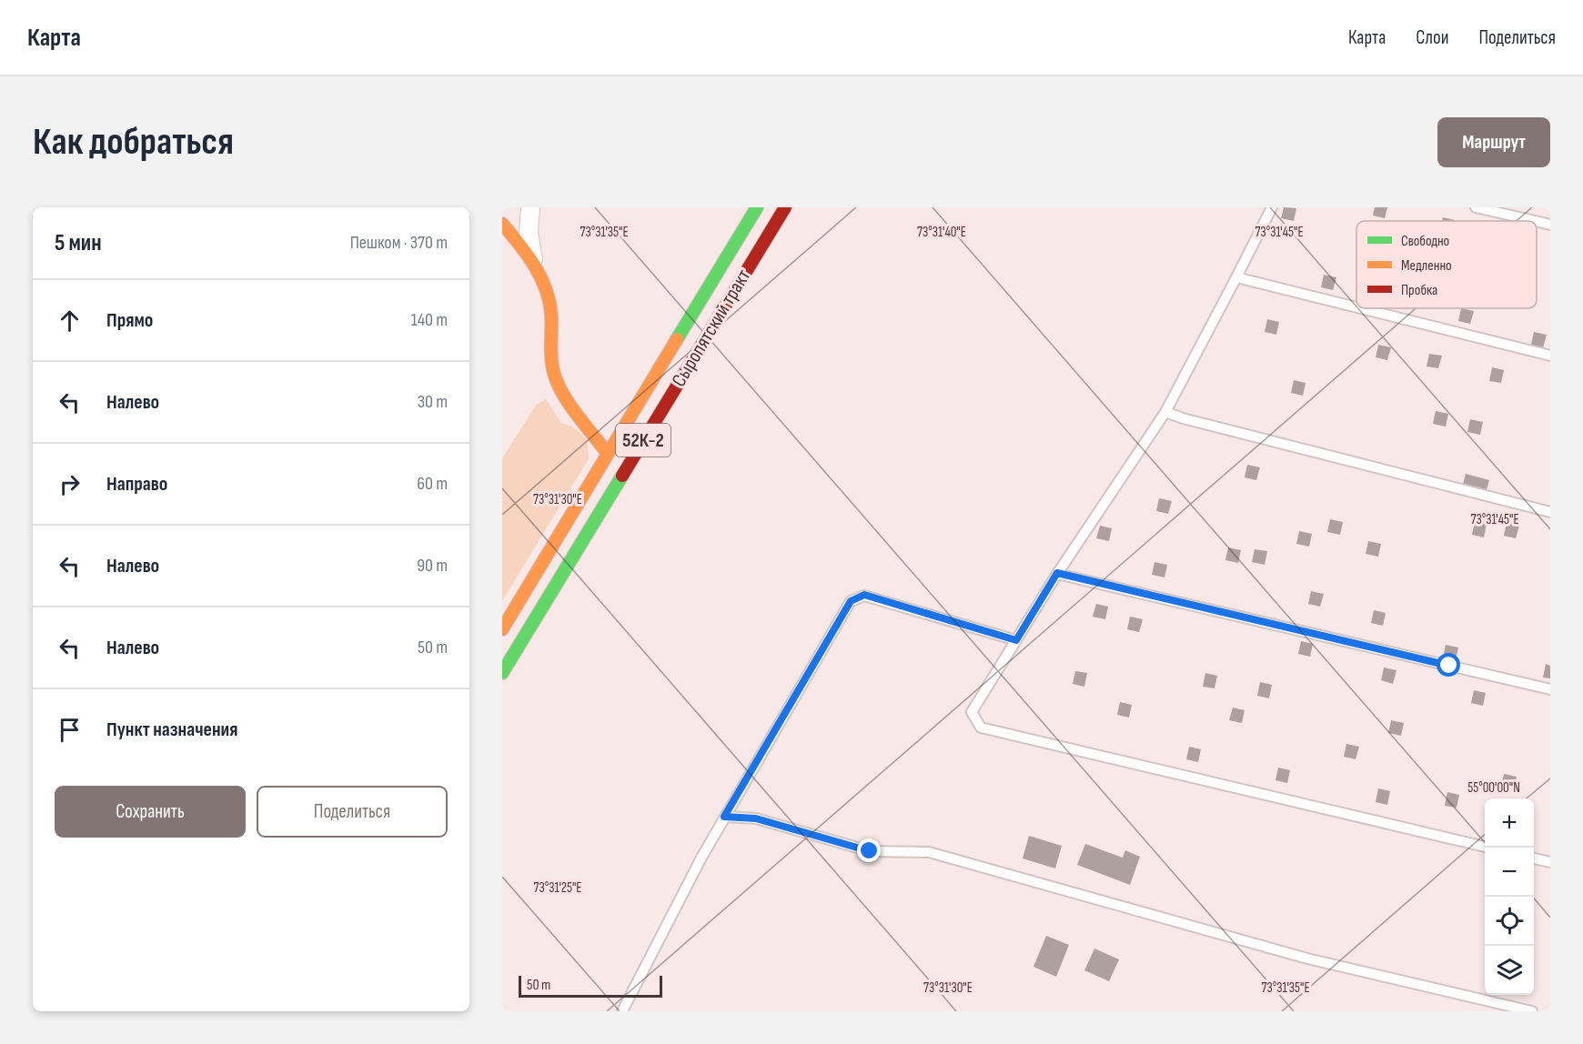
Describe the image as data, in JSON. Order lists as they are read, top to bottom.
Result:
{
  "streets": {
    "main road": ["Сыропятский тракт", "52К-2"]
  },
  "legend": ["Свободно", "Медленно", "Пробка"],
  "scale_bar": "50 m",
  "page": {
    "header": "Карта",
    "nav": ["Карта", "Слои", "Поделиться"],
    "buttons": [
      "Маршрут",
      ["Сохранить", "Поделиться"]
    ],
    "title": "Как добраться",
    "heading": ["5 мин", "Пешком · 370 m"],
    "list": [
      ["Прямо", "140 m"],
      ["Налево", "30 m"],
      ["Направо", "60 m"],
      ["Налево", "90 m"],
      ["Налево", "50 m"],
      "Пункт назначения"
    ],
    "map_buttons": ["+", "−"],
    "scale": "50 m"
  },
  "coordinates": [
    "73°31'35\"E",
    "73°31'40\"E",
    "73°31'45\"E",
    "73°31'30\"E",
    "55°00'00\"N",
    "73°31'25\"E"
  ]
}
